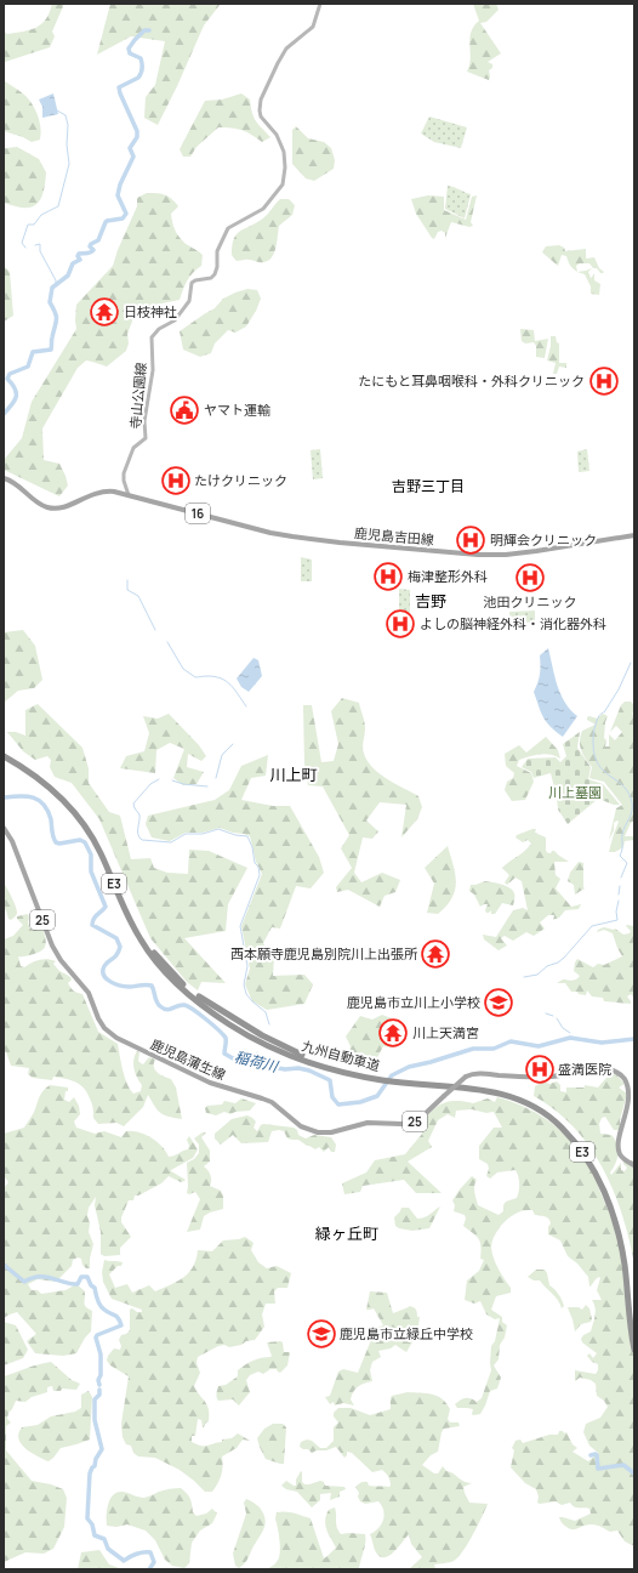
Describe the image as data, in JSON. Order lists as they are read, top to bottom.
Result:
{
  "streets": {
    "highway": ["E3", "九州自動車道"],
    "main road": [
      "寺山公園線",
      "16",
      "鹿児島吉田線",
      "25",
      "鹿児島蒲生線"
    ]
  },
  "crossings": [
    ["寺山公園線", "鹿児島吉田線"]
  ],
  "districts": [
    "吉野三丁目",
    "吉野",
    "川上町",
    "緑ヶ丘町"
  ],
  "water": ["稲荷川"],
  "parks": ["川上墓園"],
  "places": {
    "temple": ["日枝神社", "西本願寺鹿児島別院川上出張所", "川上天満宮"],
    "hospital": [
      "たにもと耳鼻咽喉科・外科クリニック",
      "たけクリニック",
      "明輝会クリニック",
      "梅津整形外科",
      "池田クリニック",
      "よしの脳神経外科・消化器外科",
      "盛満医院"
    ],
    "public building": ["ヤマト運輸"],
    "school or university": ["鹿児島市立川上小学校", "鹿児島市立緑丘中学校"]
  }
}
